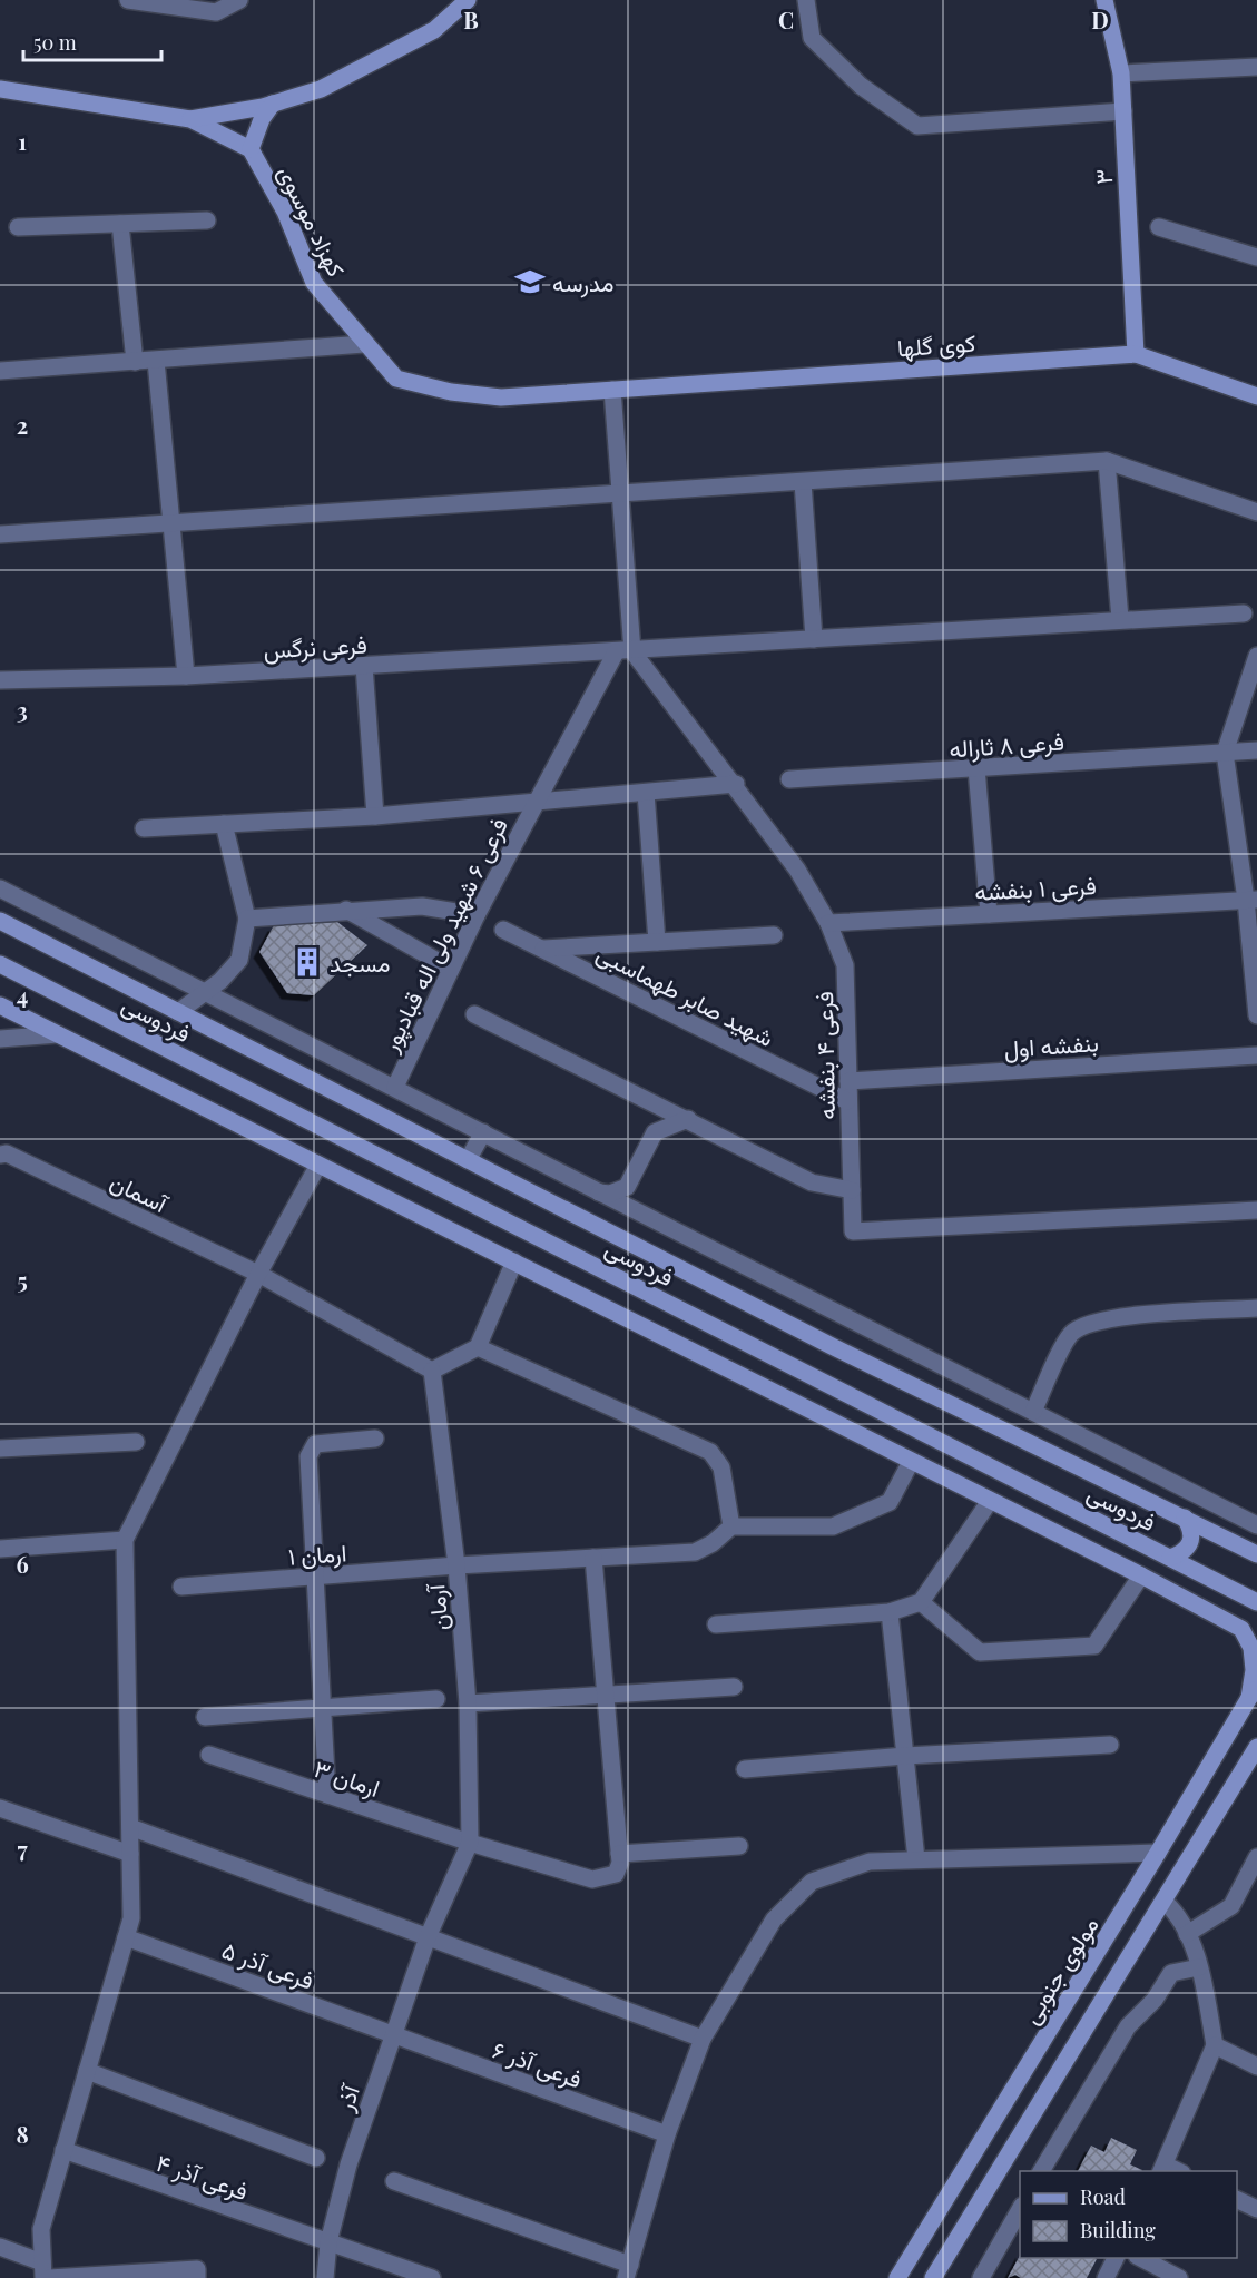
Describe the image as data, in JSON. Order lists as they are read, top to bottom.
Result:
{
  "streets": {
    "street": [
      "۳",
      "کهزاد موسوی",
      "کوی گلها",
      "فرعی نرگس",
      "فرعی ۸ ثاراله",
      "فرعی ۱ بنفشه",
      "فرعی ۶ شهید ولی اله قبادپور",
      "شهید صابر طهماسبی",
      "فردوسی",
      "بنفشه اول",
      "فرعی ۴ بنفشه",
      "آسمان",
      "ارمان ۱",
      "آرمان",
      "ارمان ۳",
      "فرعی آذر ۵",
      "مولوی جنوبی",
      "فرعی آذر ۶",
      "آذر",
      "فرعی آذر ۴"
    ]
  },
  "crossings": [
    ["۳", "کوی گلها"],
    ["کهزاد موسوی", "کوی گلها"],
    ["فرعی نرگس", "فرعی ۶ شهید ولی اله قبادپور"],
    ["فرعی نرگس", "فرعی ۴ بنفشه"],
    ["فرعی ۱ بنفشه", "فرعی ۴ بنفشه"],
    ["فرعی ۶ شهید ولی اله قبادپور", "فرعی ۴ بنفشه"],
    ["شهید صابر طهماسبی", "فرعی ۴ بنفشه"],
    ["بنفشه اول", "فرعی ۴ بنفشه"],
    ["آسمان", "آرمان"],
    ["ارمان ۱", "آرمان"],
    ["آرمان", "ارمان ۳"],
    ["آرمان", "آذر"],
    ["ارمان ۳", "آذر"],
    ["فرعی آذر ۵", "فرعی آذر ۶"],
    ["فرعی آذر ۵", "آذر"],
    ["فرعی آذر ۶", "آذر"],
    ["آذر", "فرعی آذر ۴"]
  ],
  "places": {
    "school or university": ["مدرسه"],
    "building": ["مسجد"]
  },
  "legend": ["Road", "Building"],
  "scale_bar": "50 m",
  "grid": {
    "columns": ["B", "C", "D"],
    "rows": [
      "1",
      "2",
      "3",
      "4",
      "5",
      "6",
      "7",
      "8"
    ]
  }
}
